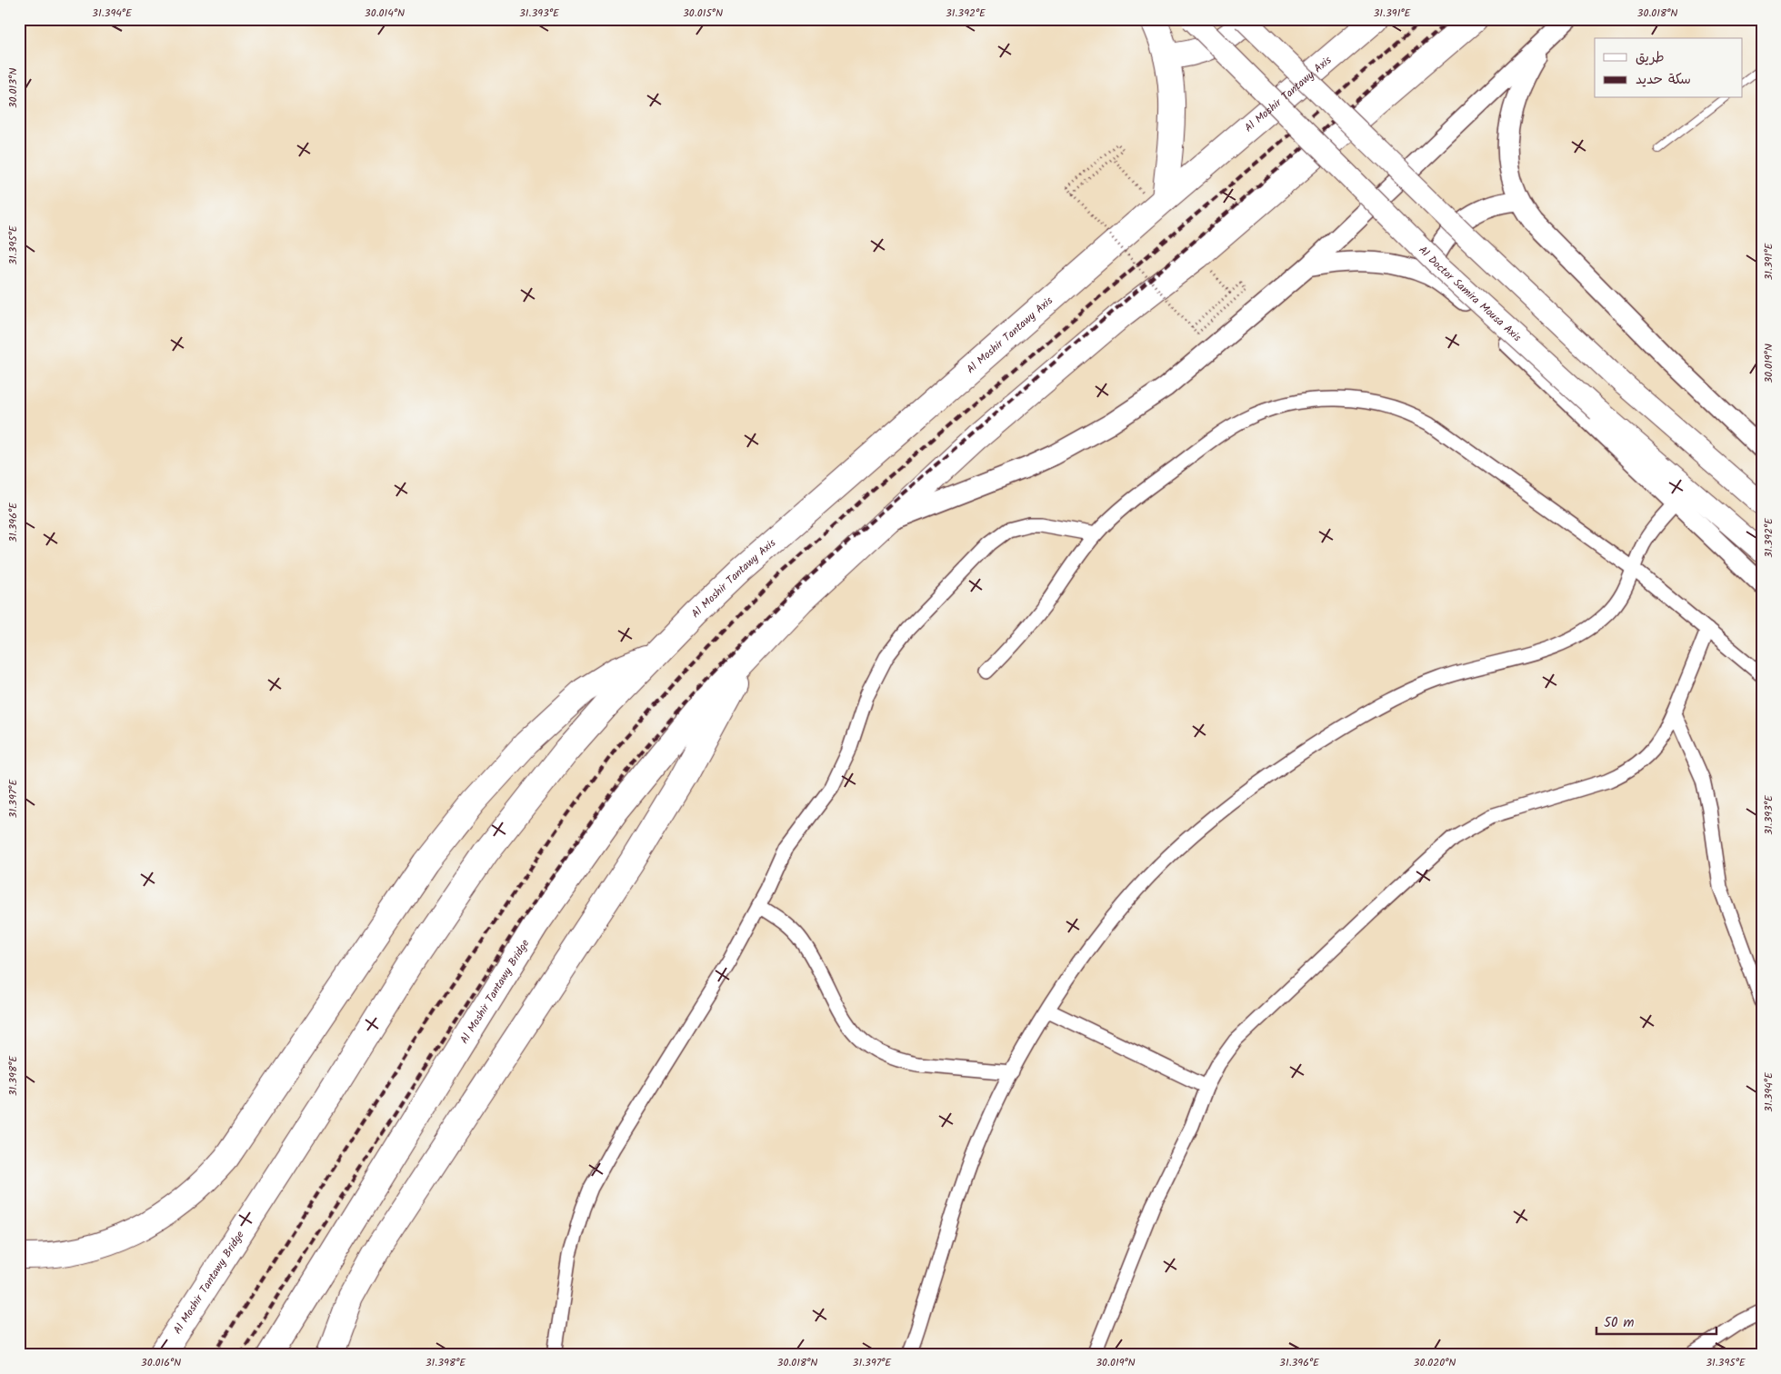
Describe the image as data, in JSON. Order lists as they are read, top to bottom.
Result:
{
  "streets": {
    "highway": ["Al Moshir Tantawy Axis", "Al Moshir Tantawy Bridge"],
    "main road": ["Al Doctor Samira Mousa Axis"]
  },
  "crossings": [
    ["Al Moshir Tantawy Axis", "Al Moshir Tantawy Bridge"]
  ],
  "legend": ["طريق", "سكة حديد"],
  "scale_bar": "50 m",
  "coordinates": [
    "31.394°E",
    "30.014°N",
    "31.393°E",
    "30.015°N",
    "31.392°E",
    "31.391°E",
    "30.018°N",
    "30.013°N",
    "31.395°E",
    "30.019°N",
    "31.396°E",
    "31.397°E",
    "31.398°E",
    "30.016°N",
    "30.020°N"
  ]
}
